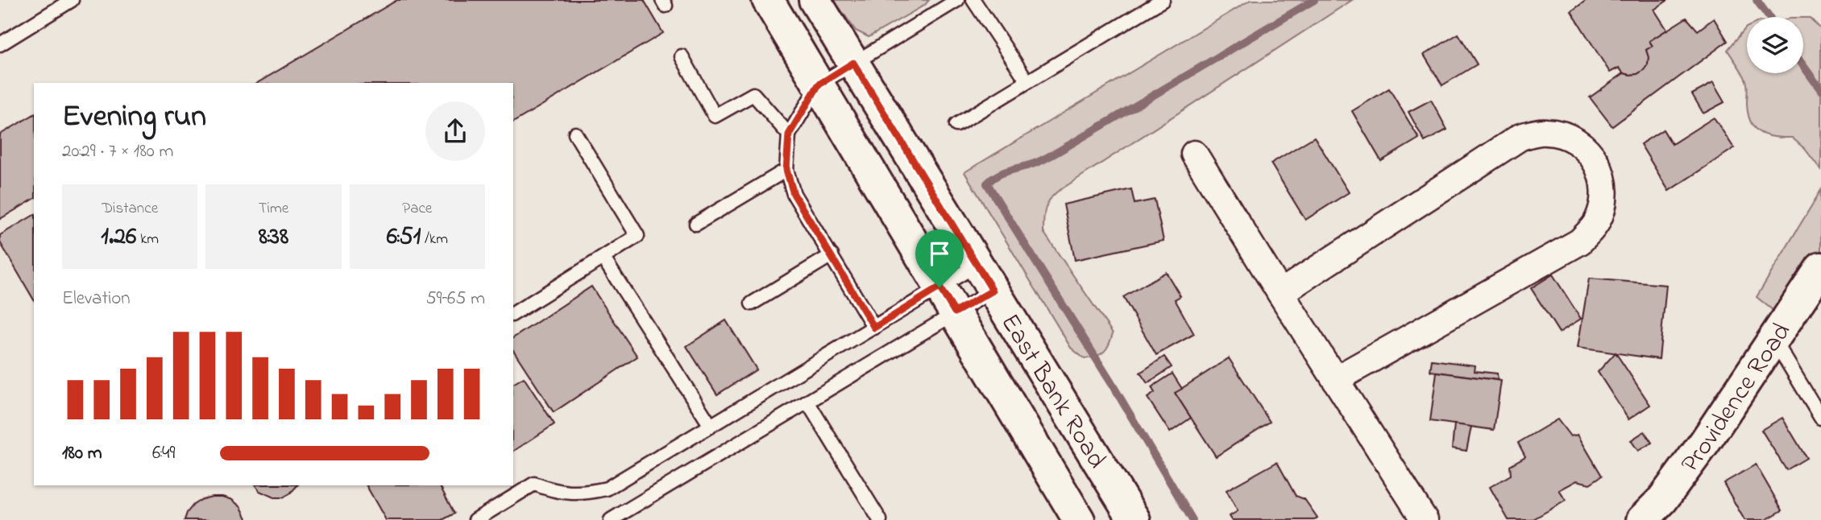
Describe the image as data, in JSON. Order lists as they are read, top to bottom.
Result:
{
  "streets": {
    "main road": ["East Bank Road", "Providence Road"]
  },
  "page": {
    "heading": ["Evening run", "20:29 · 7 × 180 m"],
    "stats": [
      ["Distance", "1.26 km"],
      ["Time", "8:38"],
      ["Pace", "6:51 /km"]
    ],
    "chart": ["Elevation", "59–65 m"],
    "list": [
      {
        "name": "180 m",
        "note": "6:49"
      }
    ]
  }
}
